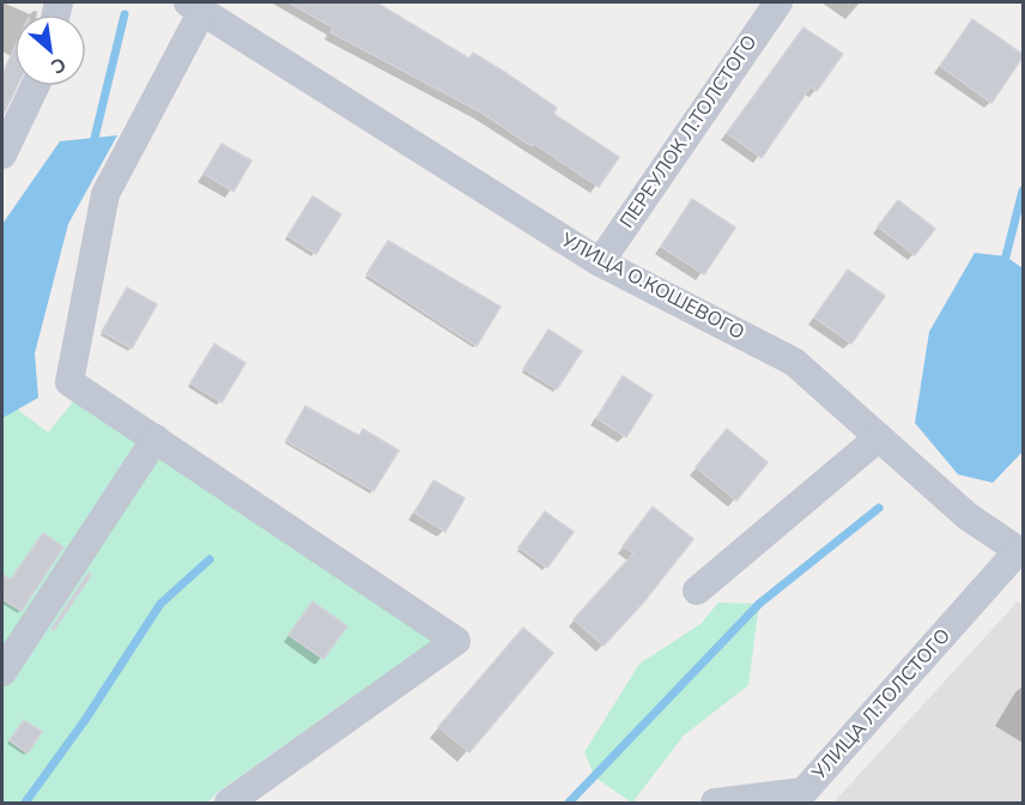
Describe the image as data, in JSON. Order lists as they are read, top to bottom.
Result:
{
  "streets": {
    "street": ["ПЕРЕУЛОК Л.ТОЛСТОГО", "УЛИЦА О.КОШЕВОГО", "УЛИЦА Л.ТОЛСТОГО"]
  },
  "crossings": [
    ["ПЕРЕУЛОК Л.ТОЛСТОГО", "УЛИЦА О.КОШЕВОГО"],
    ["УЛИЦА О.КОШЕВОГО", "УЛИЦА Л.ТОЛСТОГО"]
  ],
  "north": "bottom right"
}
